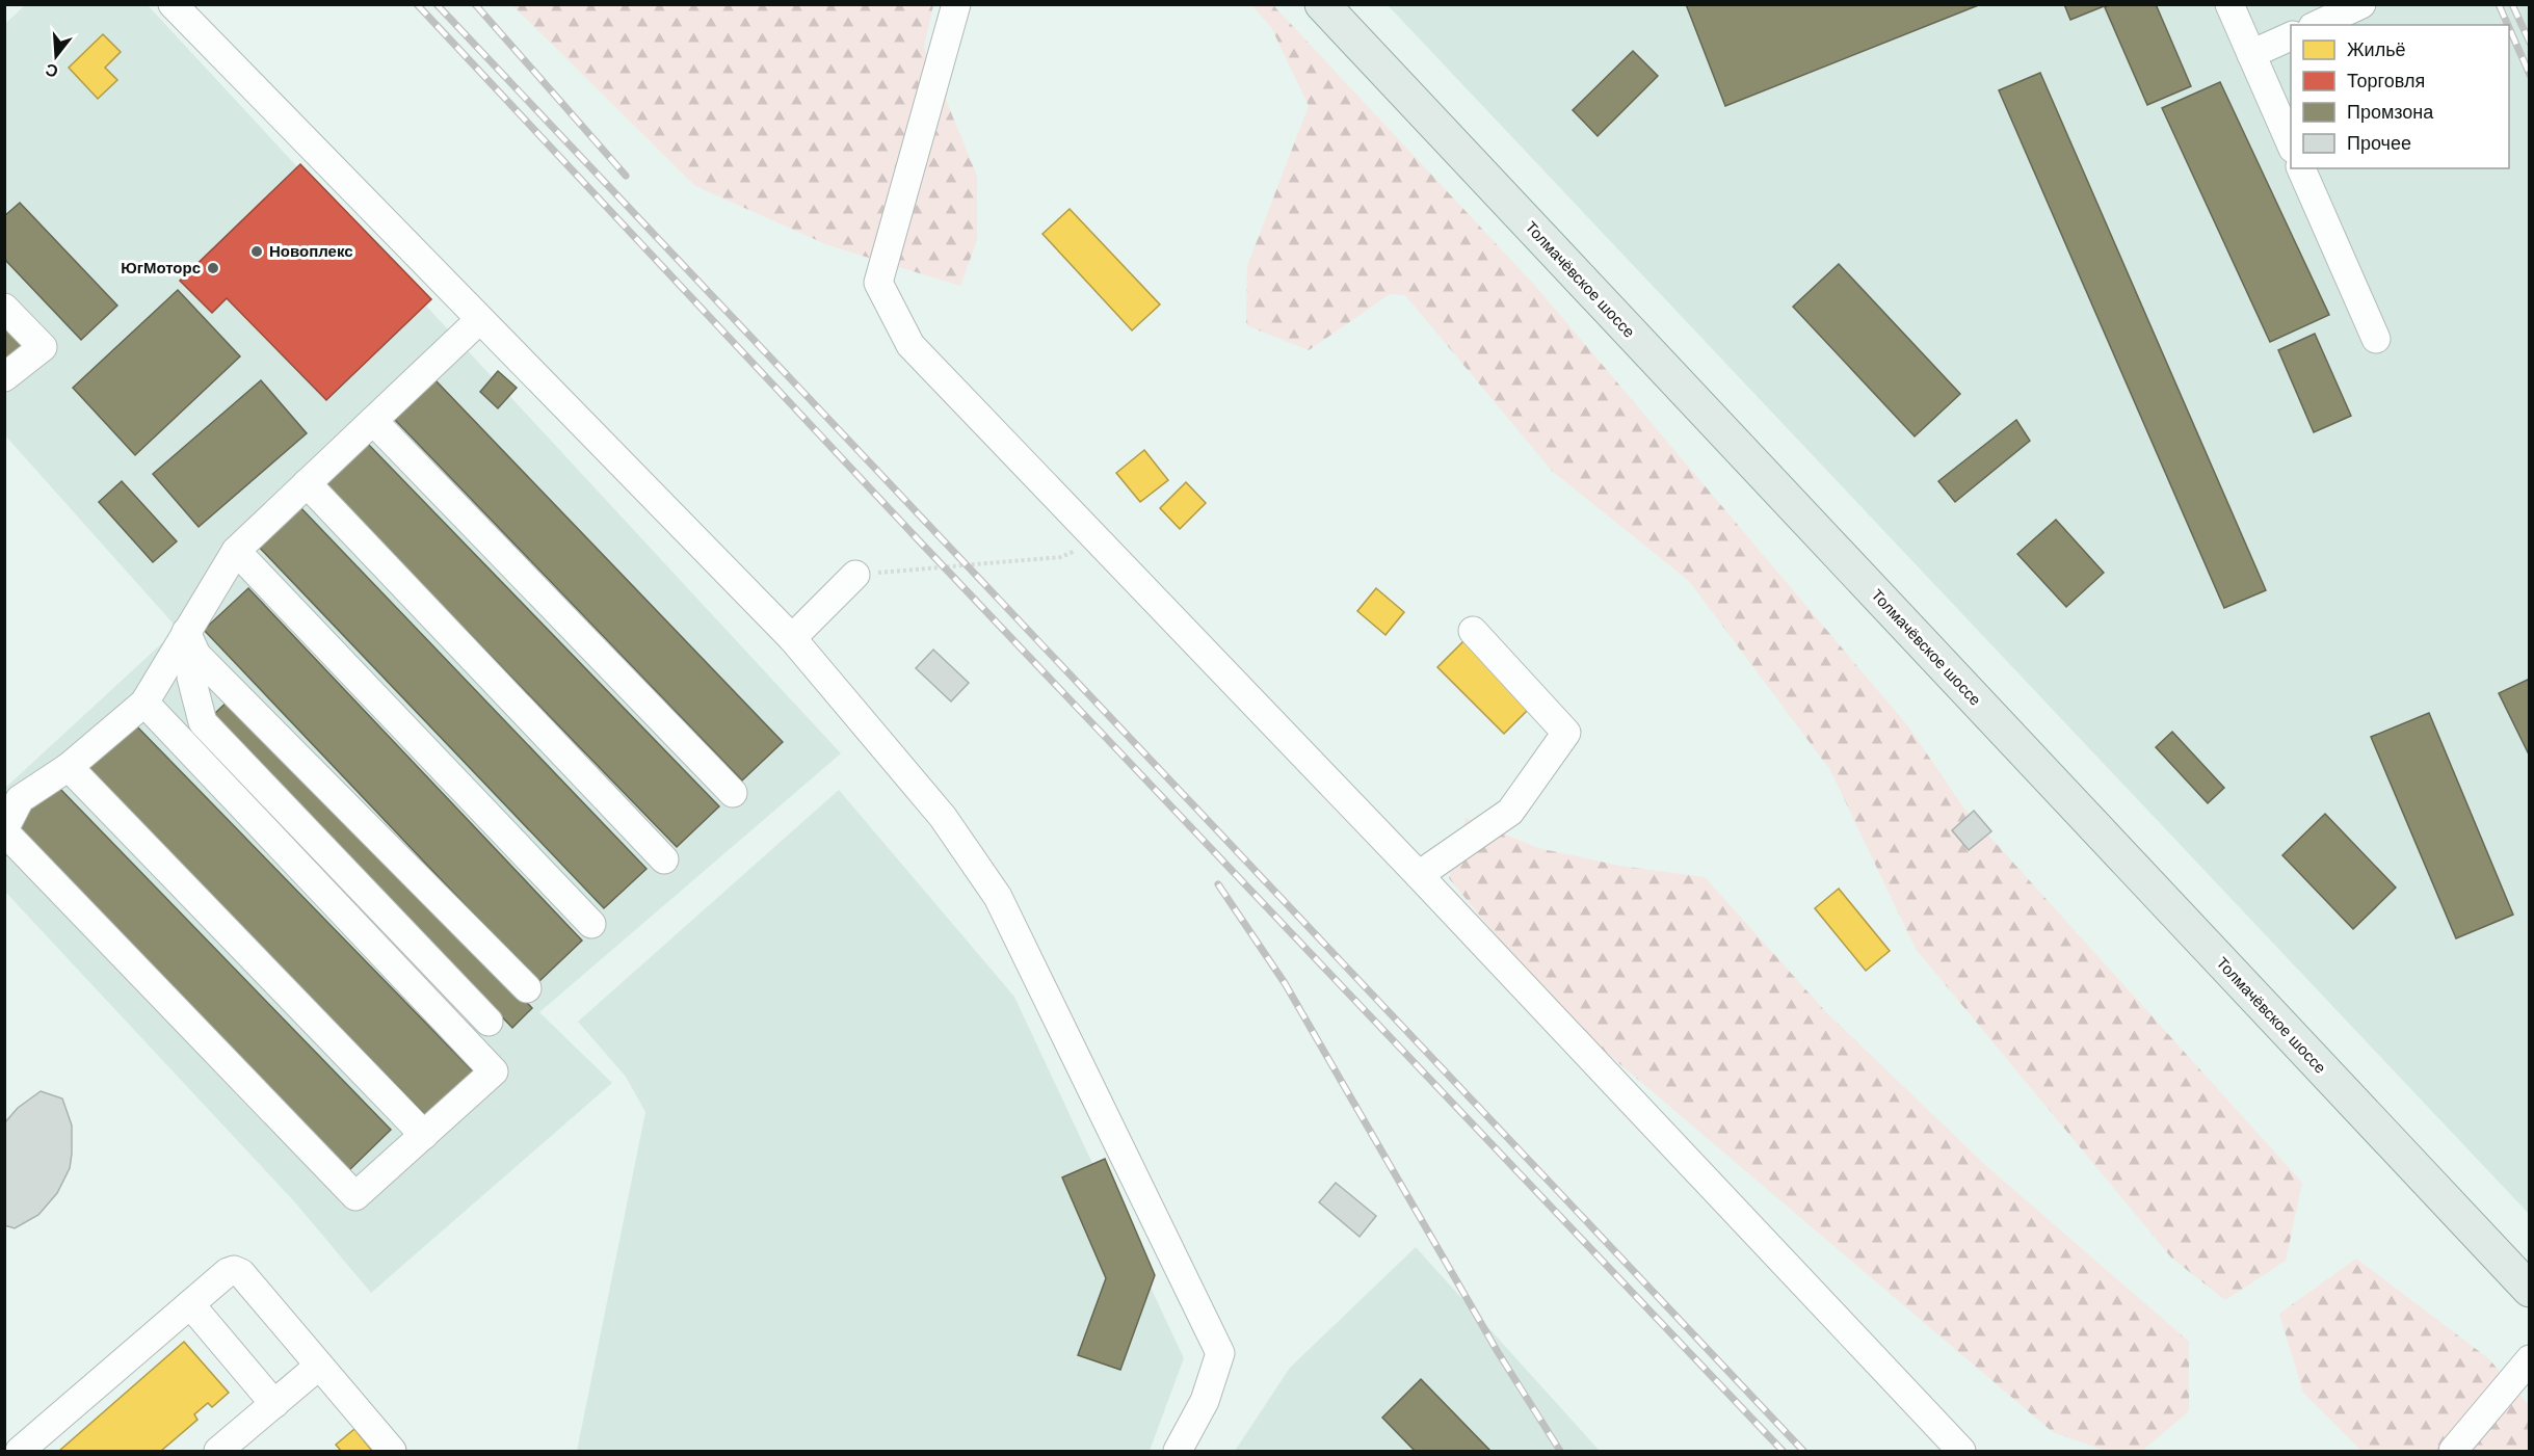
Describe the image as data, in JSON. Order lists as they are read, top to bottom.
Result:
{
  "streets": {
    "main road": ["Толмачёвское шоссе"]
  },
  "places": ["Новоплекс", "ЮгМоторс"],
  "legend": [
    "Жильё",
    "Торговля",
    "Промзона",
    "Прочее"
  ],
  "north": "bottom"
}
